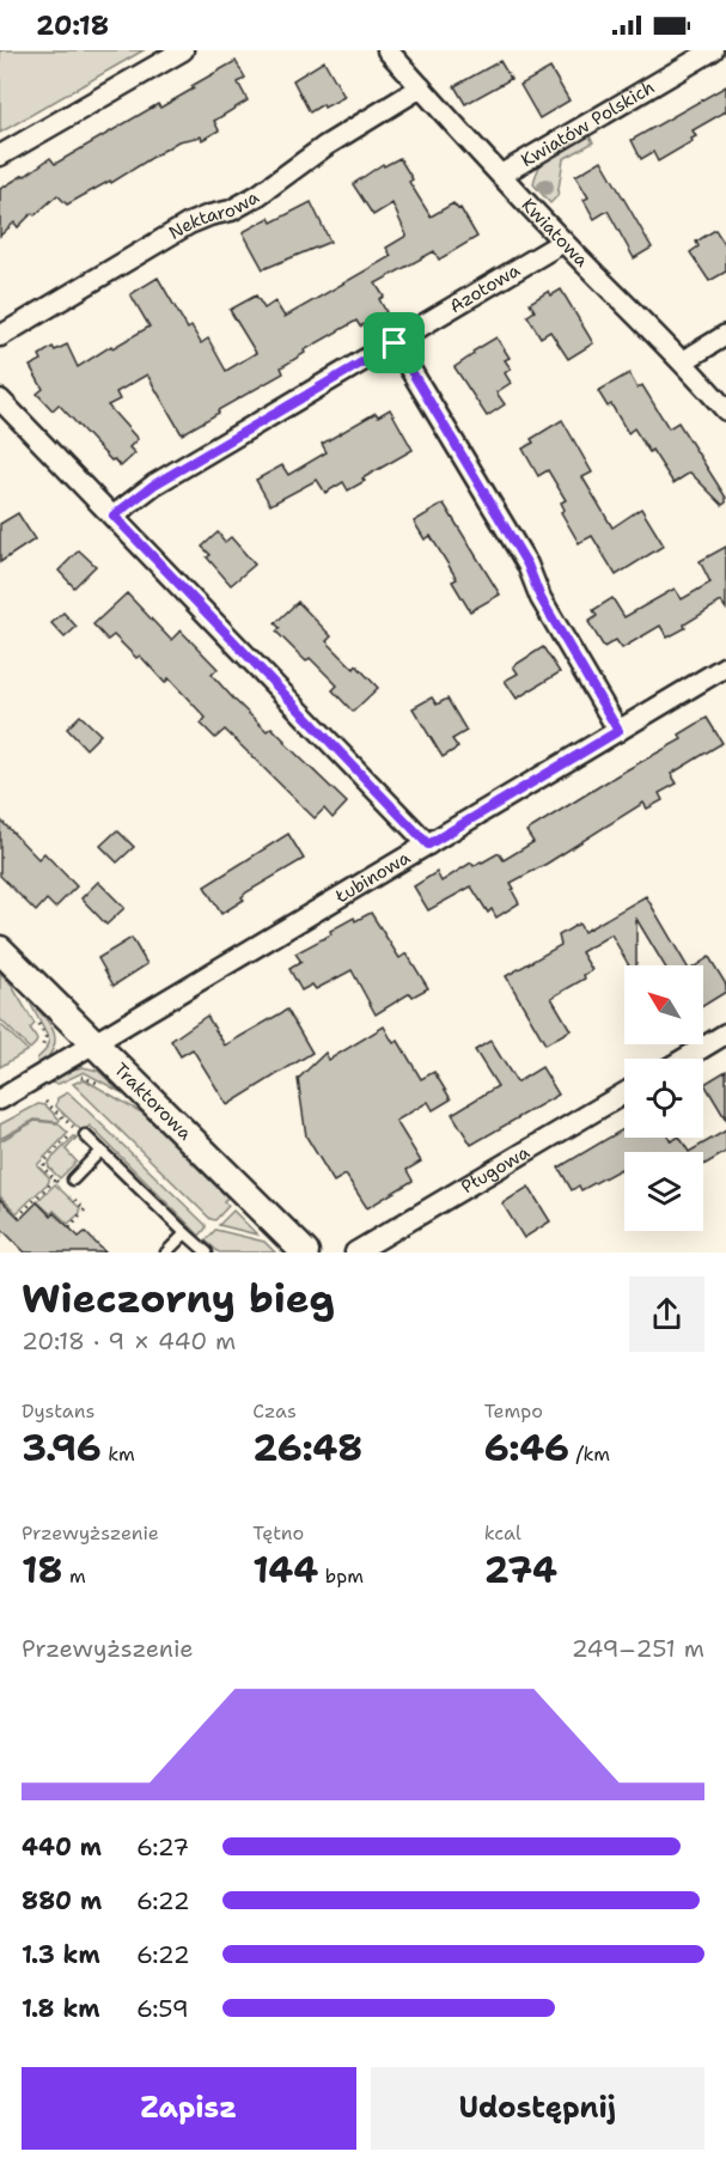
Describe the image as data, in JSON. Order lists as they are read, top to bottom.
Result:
{
  "streets": {
    "main road": ["Traktorowa"],
    "street": [
      "Kwiatów Polskich",
      "Nektarowa",
      "Kwiatowa",
      "Azotowa",
      "Łubinowa",
      "Pługowa"
    ]
  },
  "crossings": [
    ["Kwiatów Polskich", "Kwiatowa"],
    ["Nektarowa", "Kwiatowa"],
    ["Kwiatowa", "Azotowa"],
    ["Łubinowa", "Traktorowa"]
  ],
  "north": "top left",
  "page": {
    "status": "20:18",
    "heading": ["Wieczorny bieg", "20:18 · 9 × 440 m"],
    "stats": [
      ["Dystans", "3.96 km"],
      ["Czas", "26:48"],
      ["Tempo", "6:46 /km"],
      ["Przewyższenie", "18 m"],
      ["Tętno", "144 bpm"],
      ["kcal", "274"]
    ],
    "chart": ["Przewyższenie", "249–251 m"],
    "list": [
      {
        "name": "440 m",
        "note": "6:27"
      },
      {
        "name": "880 m",
        "note": "6:22"
      },
      {
        "name": "1.3 km",
        "note": "6:22"
      },
      {
        "name": "1.8 km",
        "note": "6:59"
      }
    ],
    "buttons": ["Zapisz", "Udostępnij"]
  }
}
